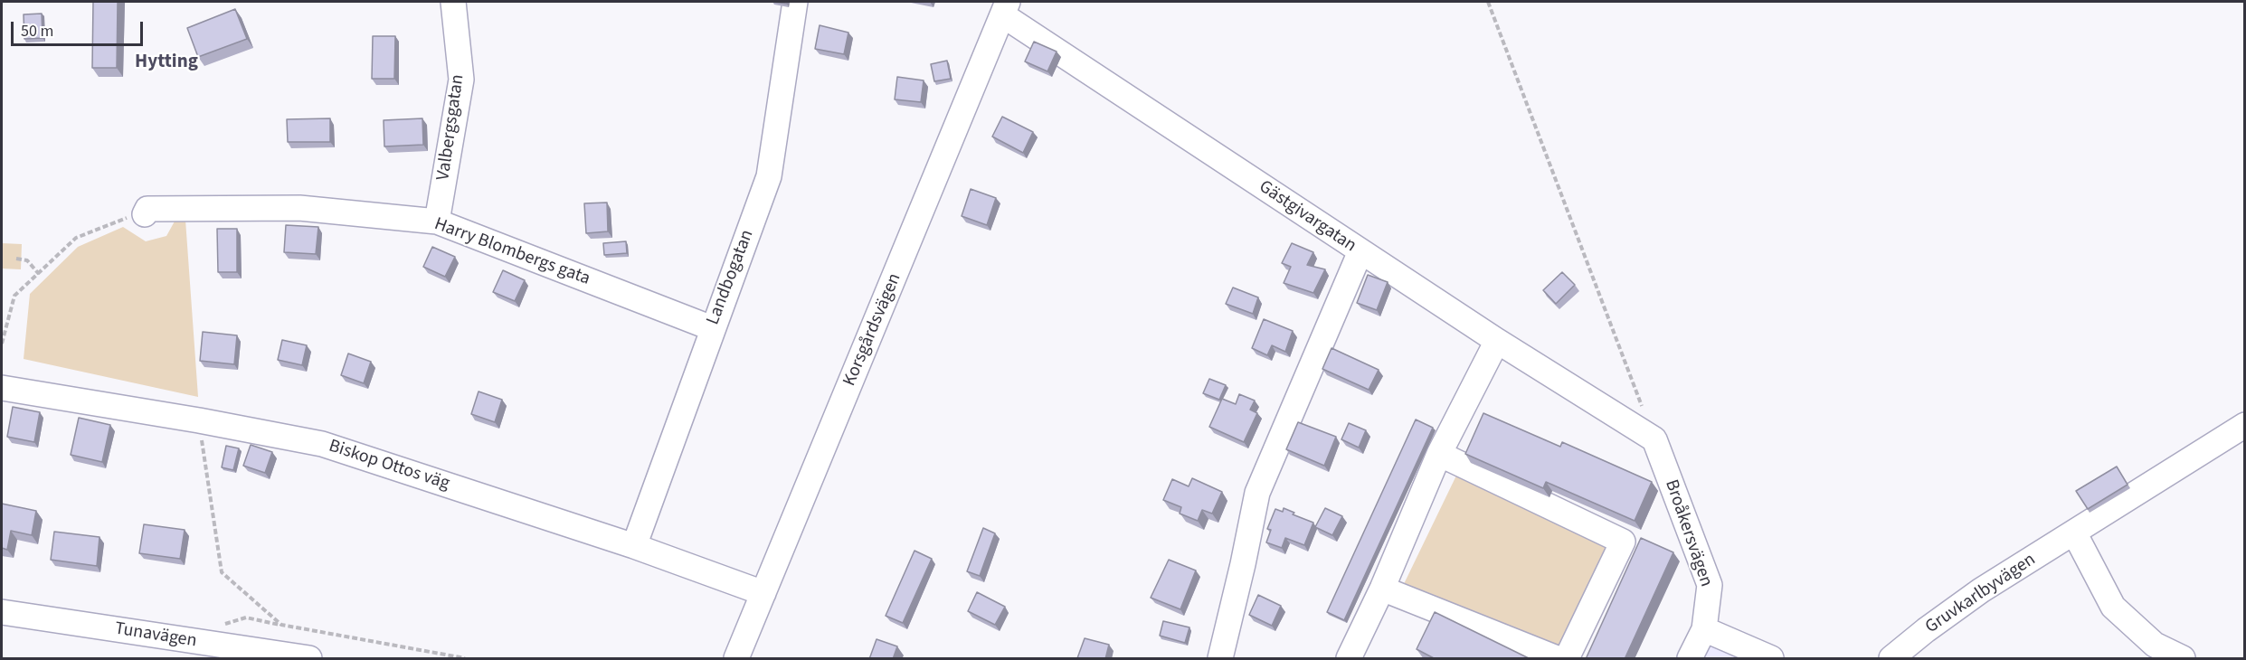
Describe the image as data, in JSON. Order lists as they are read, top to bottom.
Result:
{
  "streets": {
    "street": [
      "Valbergsgatan",
      "Gästgivargatan",
      "Harry Blombergs gata",
      "Landbogatan",
      "Korsgårdsvägen",
      "Biskop Ottos väg",
      "Broåkersvägen",
      "Gruvkarlbyvägen",
      "Tunavägen"
    ]
  },
  "crossings": [
    ["Valbergsgatan", "Harry Blombergs gata"],
    ["Gästgivargatan", "Korsgårdsvägen"],
    ["Harry Blombergs gata", "Landbogatan"],
    ["Landbogatan", "Biskop Ottos väg"],
    ["Korsgårdsvägen", "Biskop Ottos väg"]
  ],
  "districts": ["Hytting"],
  "scale_bar": "50 m"
}
